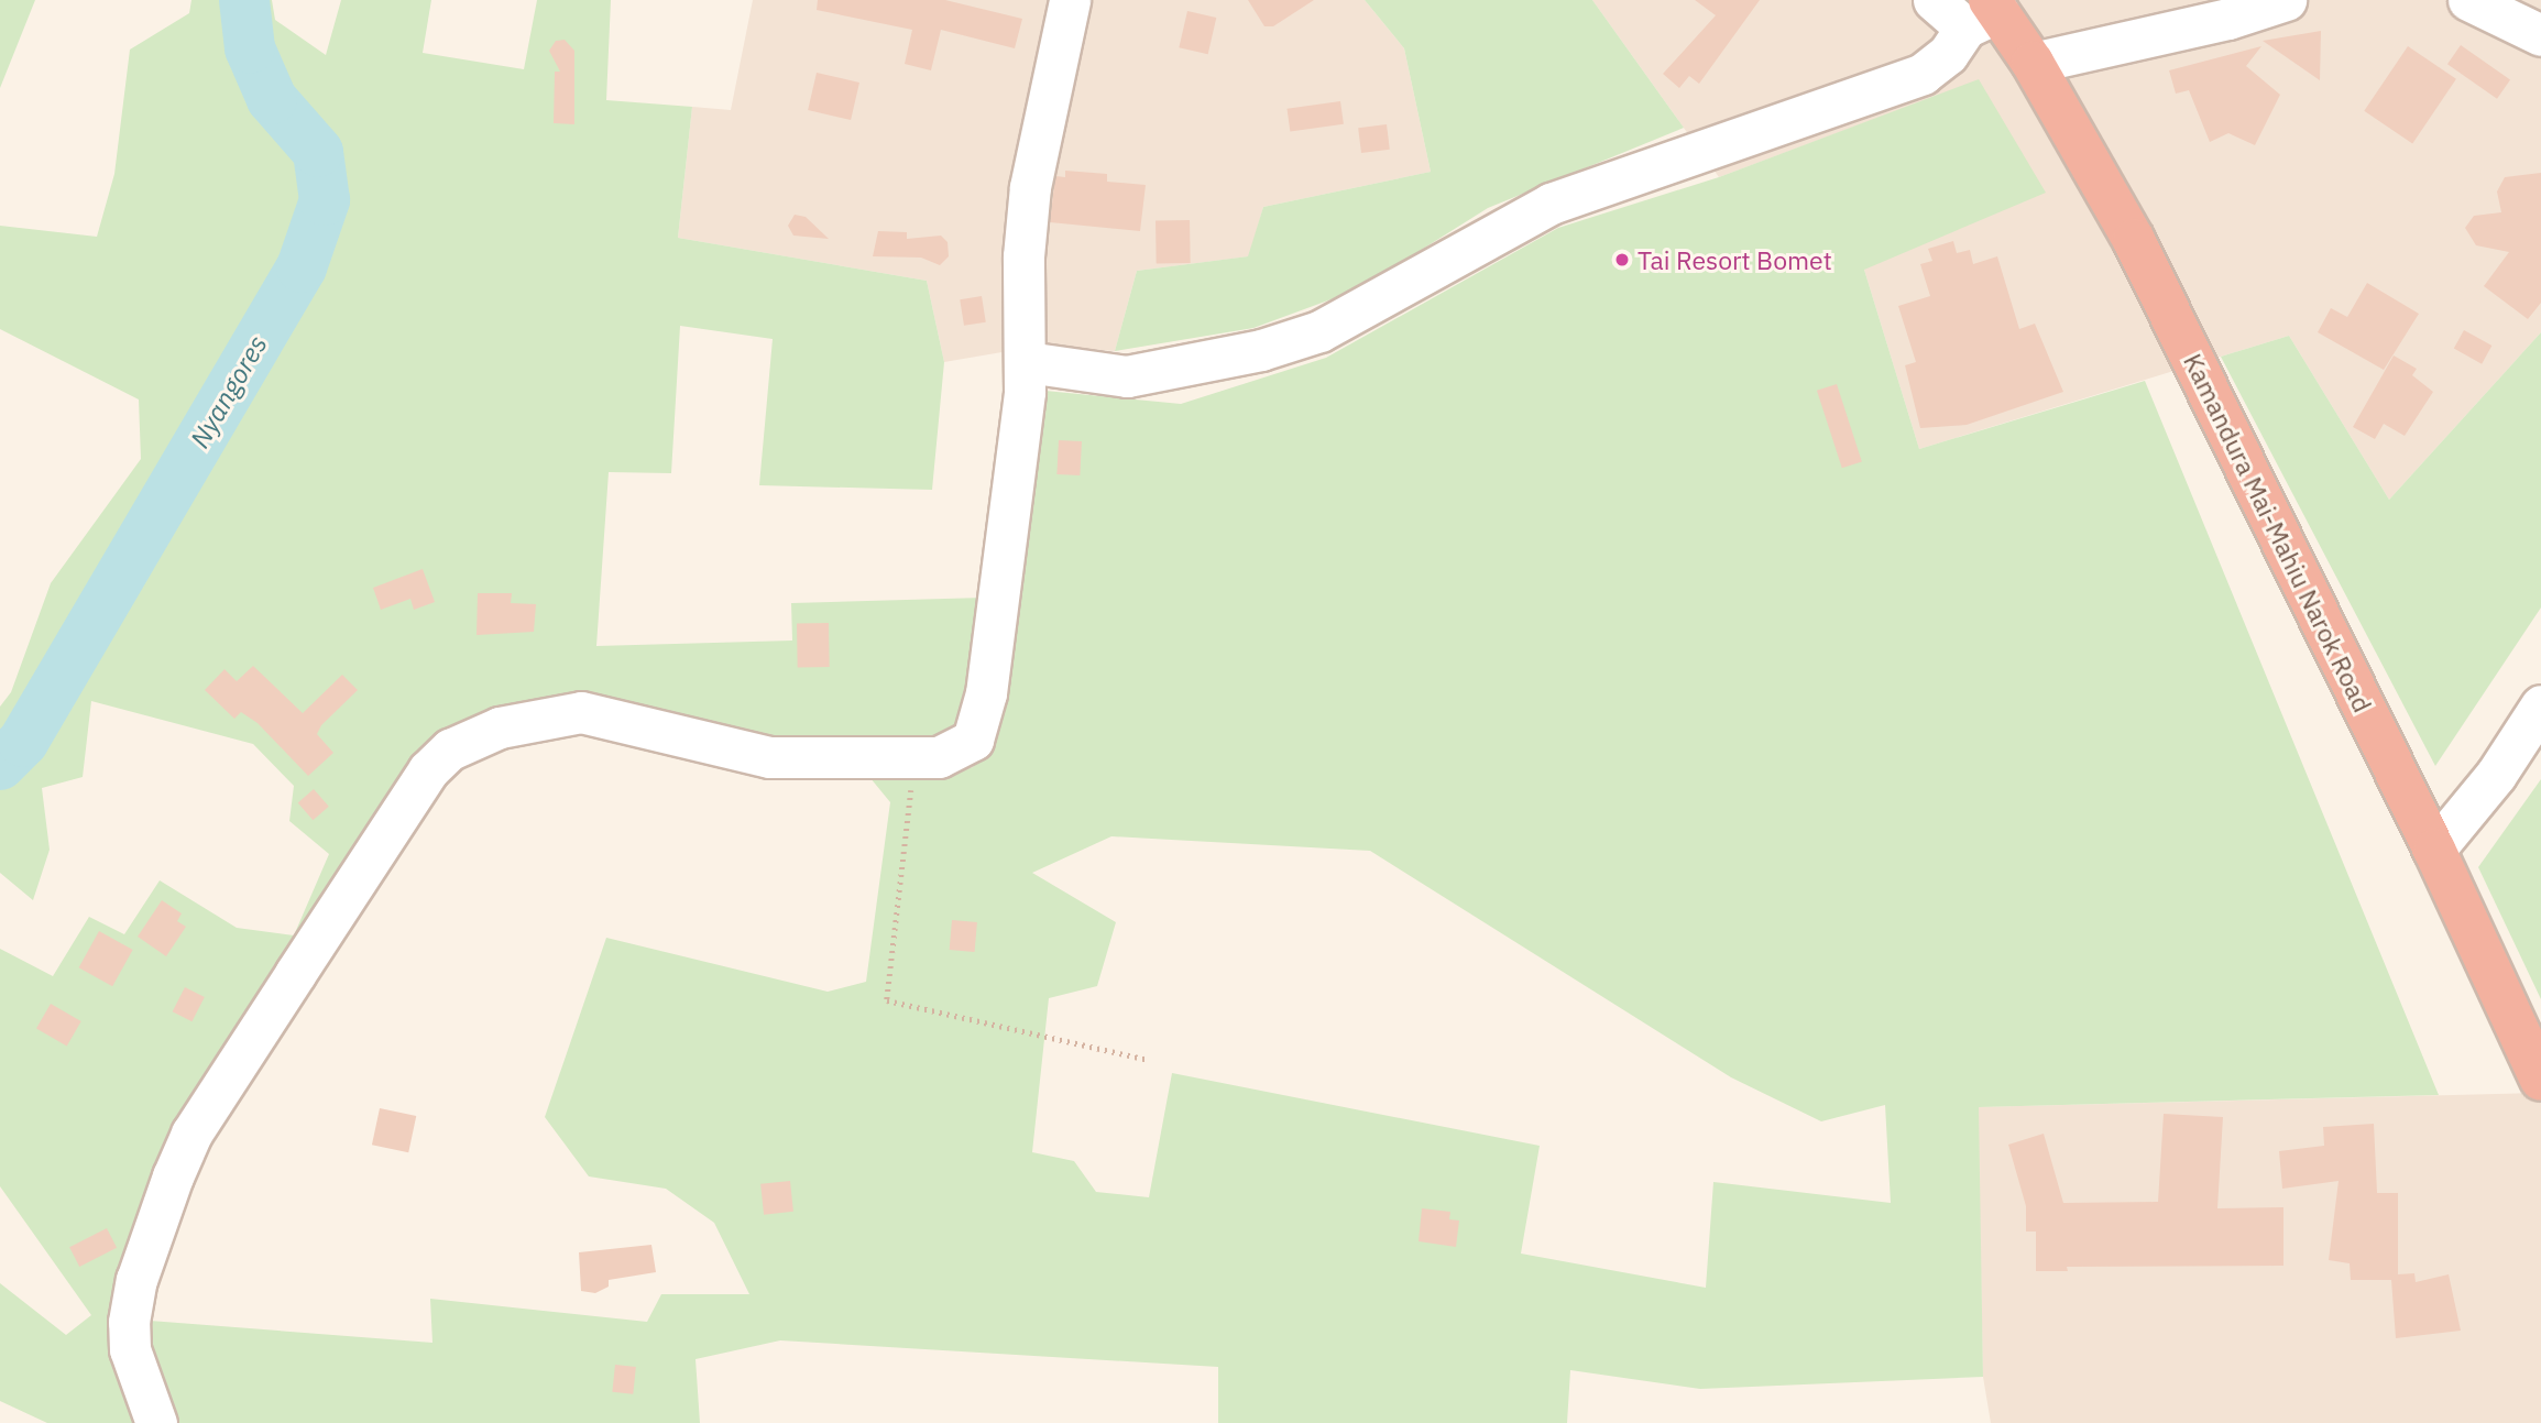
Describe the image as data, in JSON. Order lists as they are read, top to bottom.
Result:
{
  "streets": {
    "highway": ["Kamandura Mai-Mahiu Narok Road"]
  },
  "water": ["Nyangores"],
  "places": ["Tai Resort Bomet"]
}
